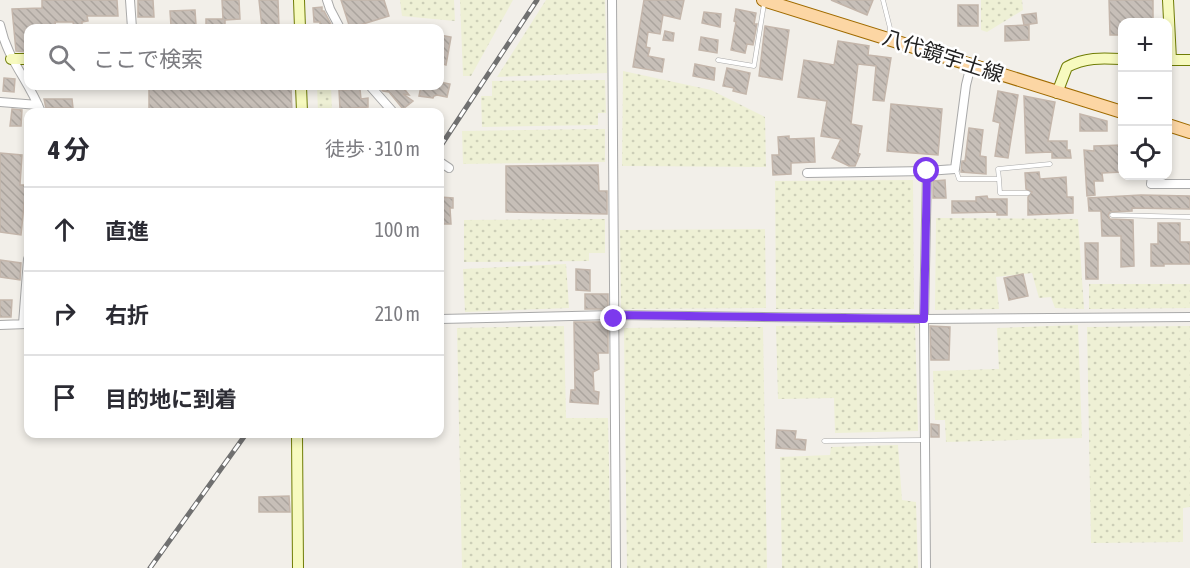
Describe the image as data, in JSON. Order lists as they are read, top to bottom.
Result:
{
  "streets": {
    "main road": ["八代鏡宇土線"]
  },
  "page": {
    "map_buttons": ["+", "−"],
    "search": "ここで検索",
    "heading": ["4 分", "徒歩 · 310 m"],
    "list": [
      ["直進", "100 m"],
      ["右折", "210 m"],
      "目的地に到着"
    ]
  }
}
